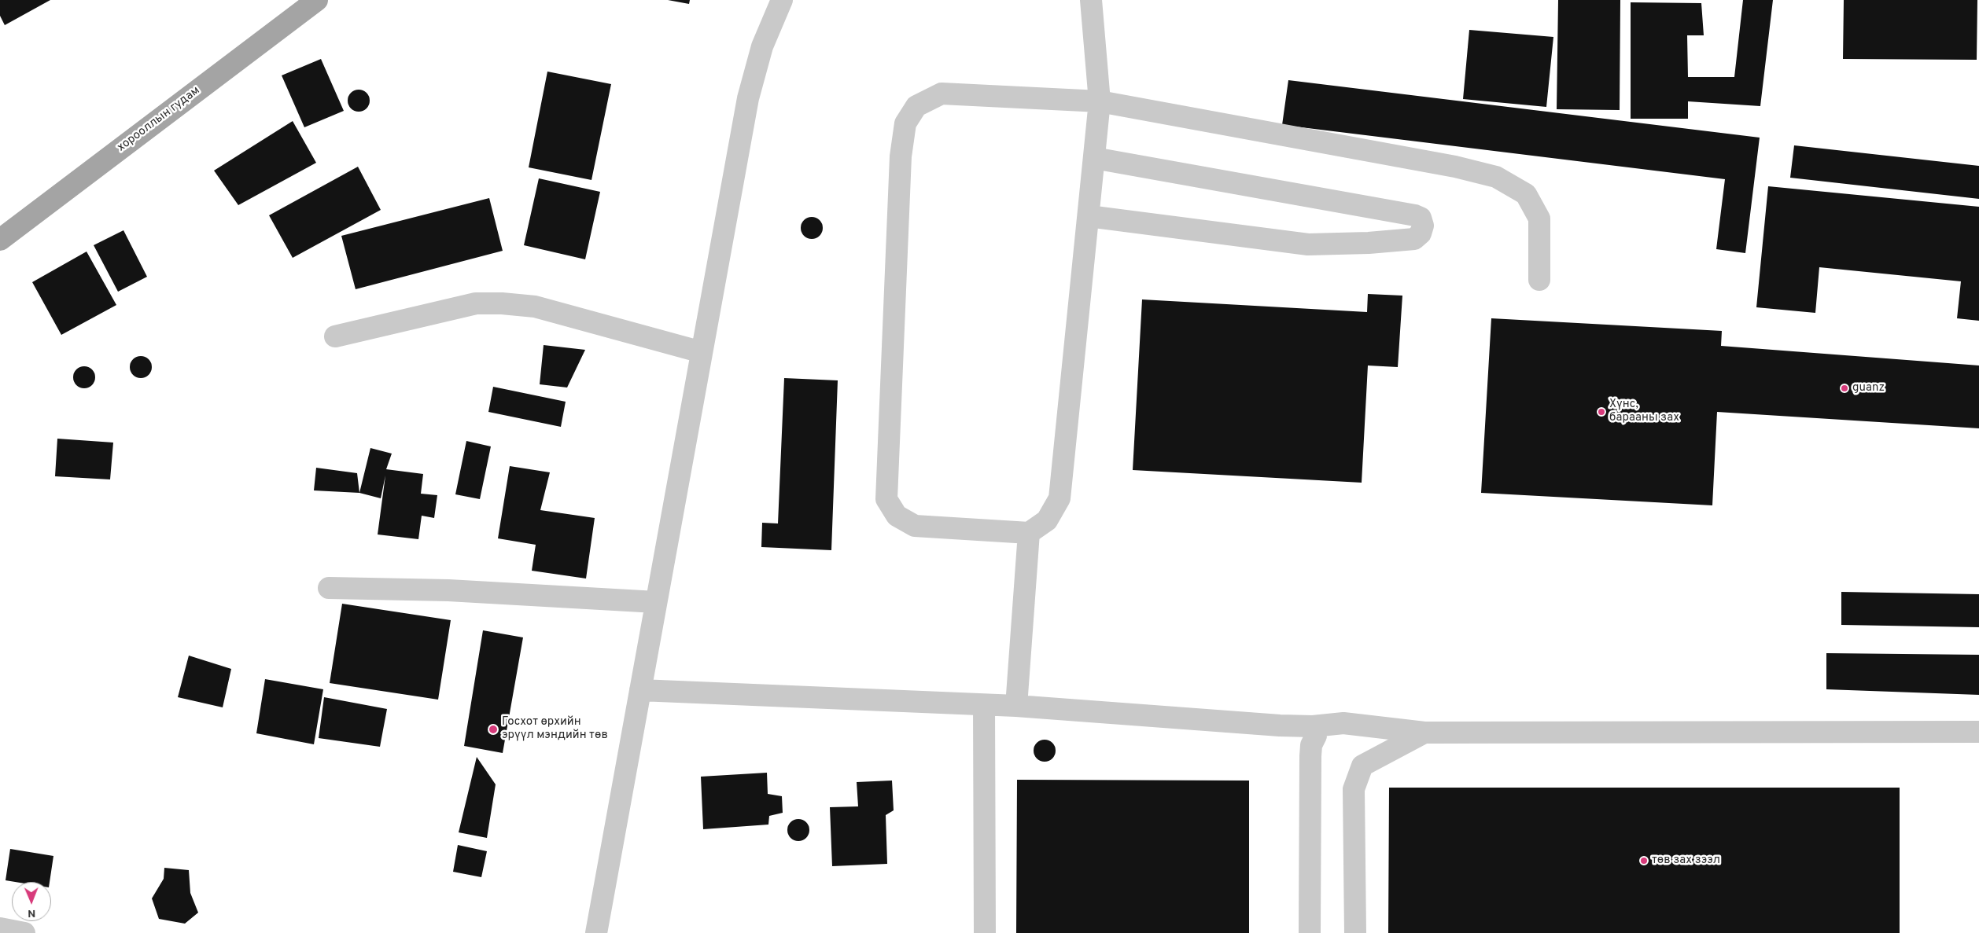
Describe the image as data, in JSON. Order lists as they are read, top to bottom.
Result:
{
  "streets": {
    "main road": ["хорооллын гудам"]
  },
  "places": [
    "guanz",
    "Хүнс, барааны зах",
    "Госхот өрхийн эрүүл мэндийн төв",
    "төв зах зээл"
  ],
  "north": "bottom"
}
